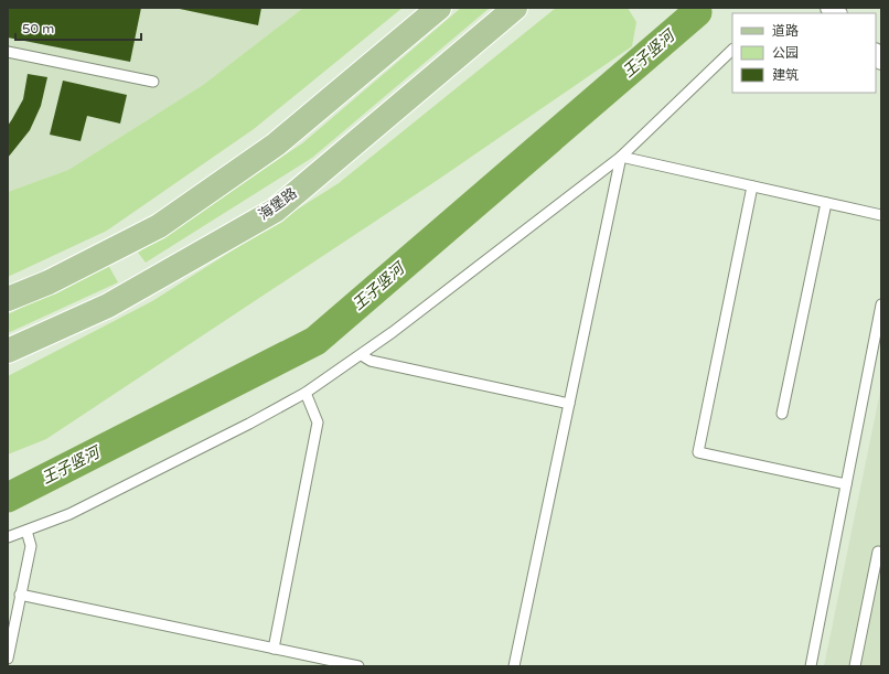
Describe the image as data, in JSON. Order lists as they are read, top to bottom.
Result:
{
  "streets": {
    "main road": ["海堡路"]
  },
  "water": ["王子竖河"],
  "legend": ["道路", "公园", "建筑"],
  "scale_bar": "50 m"
}
